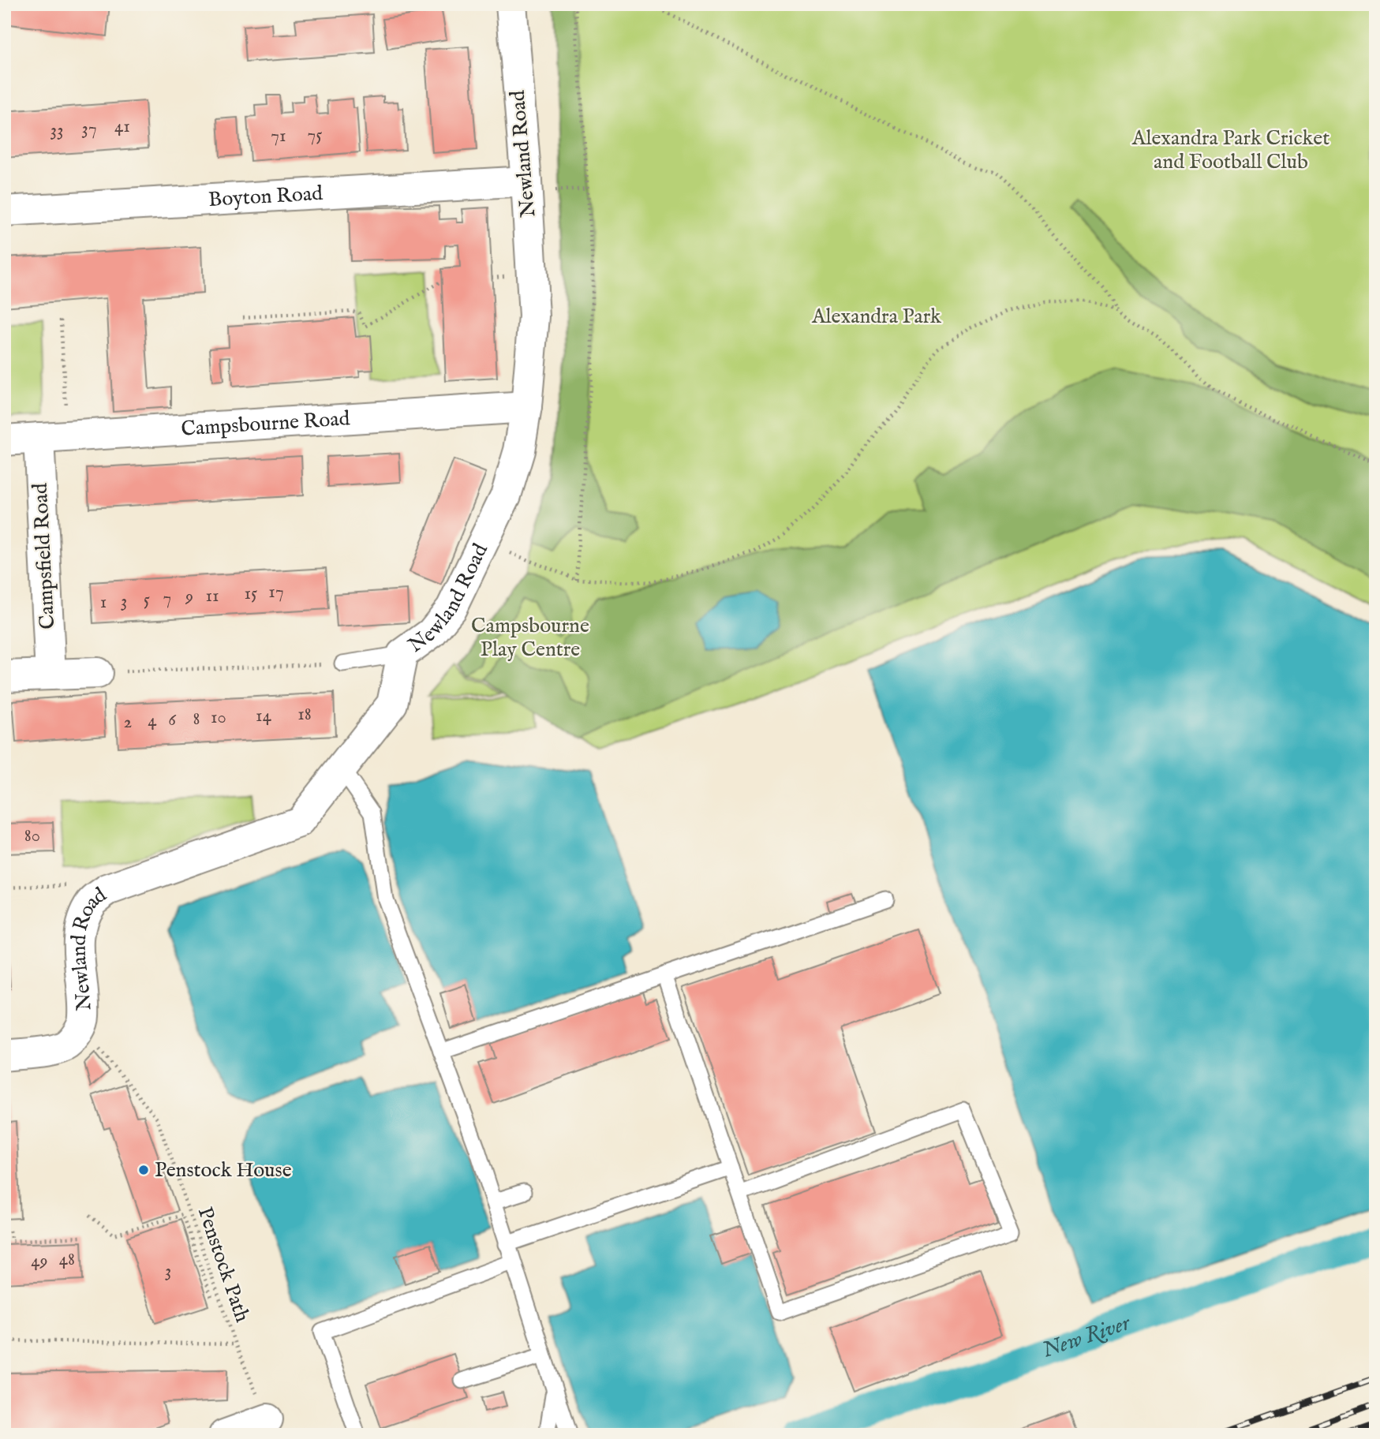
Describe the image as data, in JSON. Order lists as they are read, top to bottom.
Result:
{
  "streets": {
    "street": [
      "Newland Road",
      "Boyton Road",
      "Campsbourne Road",
      "Campsfield Road"
    ],
    "path": ["Penstock Path"]
  },
  "crossings": [
    ["Newland Road", "Boyton Road"],
    ["Newland Road", "Campsbourne Road"],
    ["Newland Road", "Penstock Path"],
    ["Campsbourne Road", "Campsfield Road"]
  ],
  "water": ["New River"],
  "parks": ["Alexandra Park Cricket and Football Club", "Alexandra Park", "Campsbourne Play Centre"],
  "places": ["Penstock House"],
  "house_numbers": [
    "41",
    "37",
    "33",
    "75",
    "71",
    "17",
    "15",
    "11",
    "9",
    "7",
    "5",
    "3",
    "1",
    "18",
    "14",
    "10",
    "8",
    "6",
    "4",
    "2",
    "80",
    "48",
    "49",
    "3"
  ]
}
